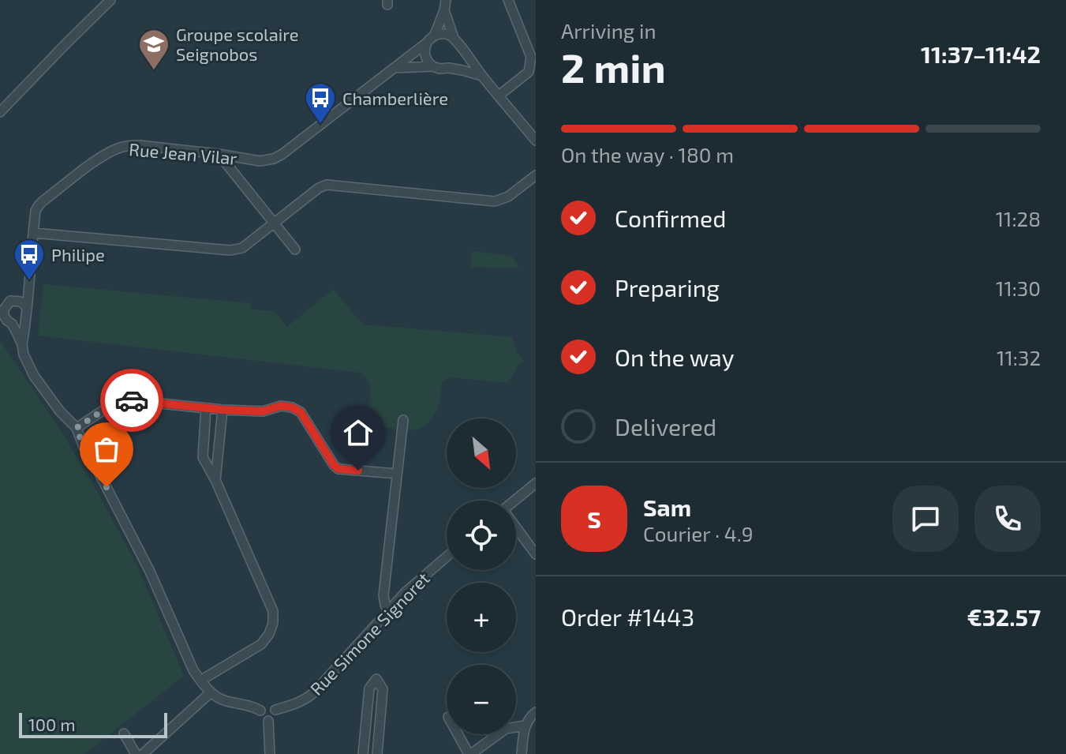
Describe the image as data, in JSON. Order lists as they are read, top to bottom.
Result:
{
  "streets": {
    "street": ["Rue Jean Vilar", "Rue Simone Signoret"]
  },
  "places": {
    "school or university": ["Groupe scolaire Seignobos"],
    "bus stop": ["Chamberlière", "Philipe"]
  },
  "scale_bar": "100 m",
  "north": "bottom right",
  "page": {
    "heading": ["2 min", "Arriving in", "11:37–11:42"],
    "panel": [
      "Sam",
      "Courier · 4.9",
      "Order #1443",
      "€32.57"
    ],
    "bar": "On the way · 180 m",
    "list": [
      ["Confirmed", "11:28"],
      ["Preparing", "11:30"],
      ["On the way", "11:32"],
      "Delivered"
    ],
    "map_buttons": ["+", "−"],
    "round": "S",
    "scale": "100 m"
  }
}
